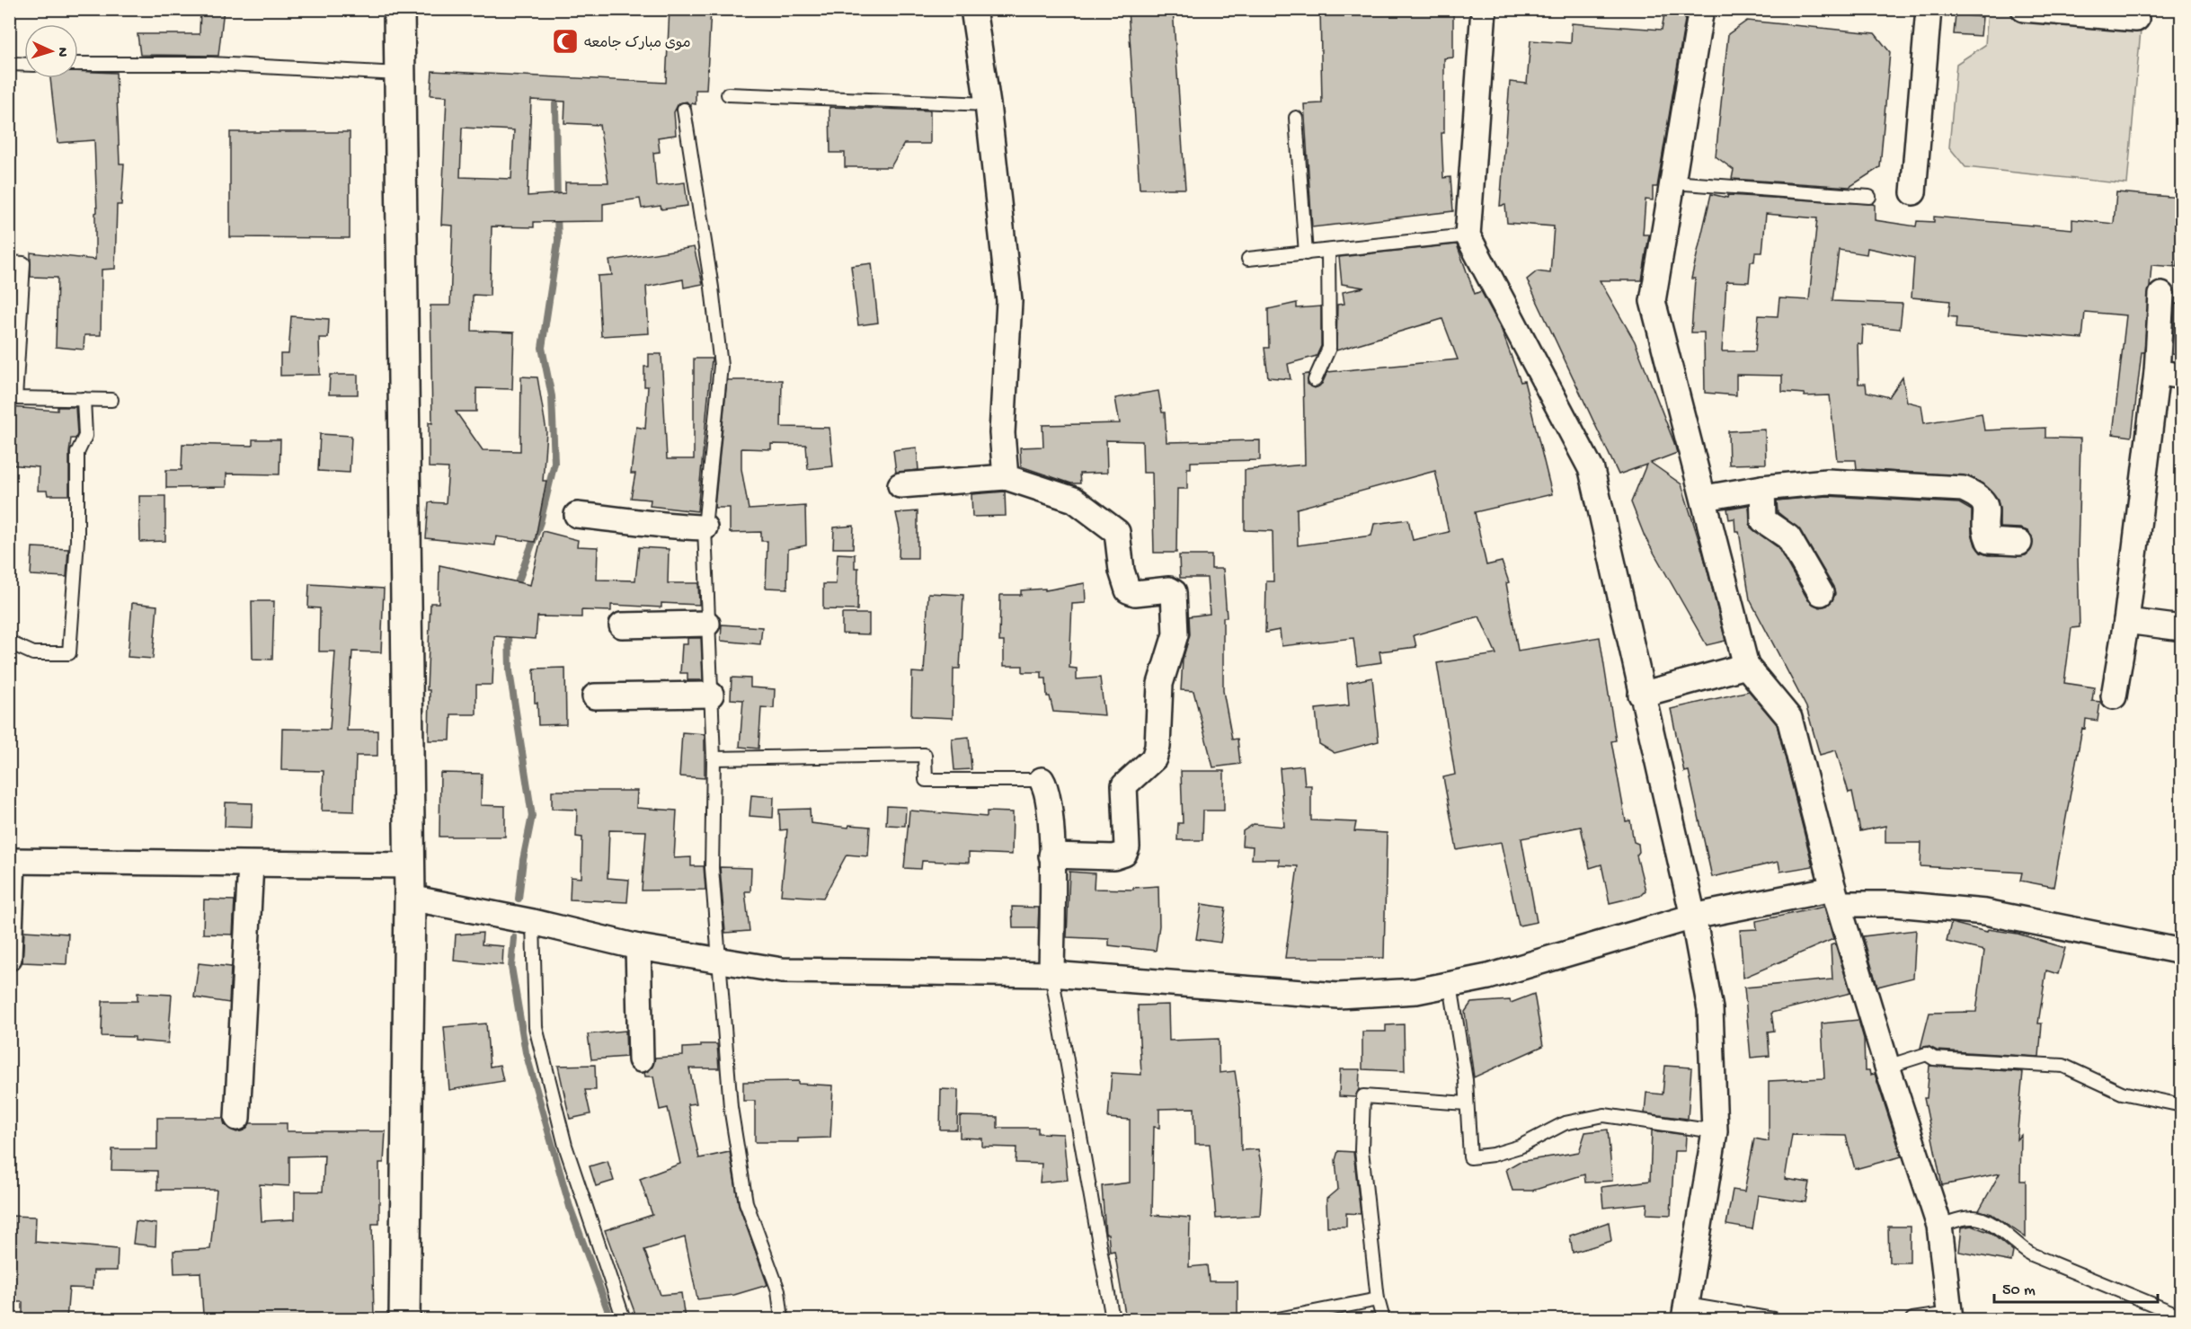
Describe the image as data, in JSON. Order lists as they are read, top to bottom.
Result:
{
  "places": {
    "mosque": ["موی مبارک جامعه"]
  },
  "scale_bar": "50 m",
  "north": "right"
}
